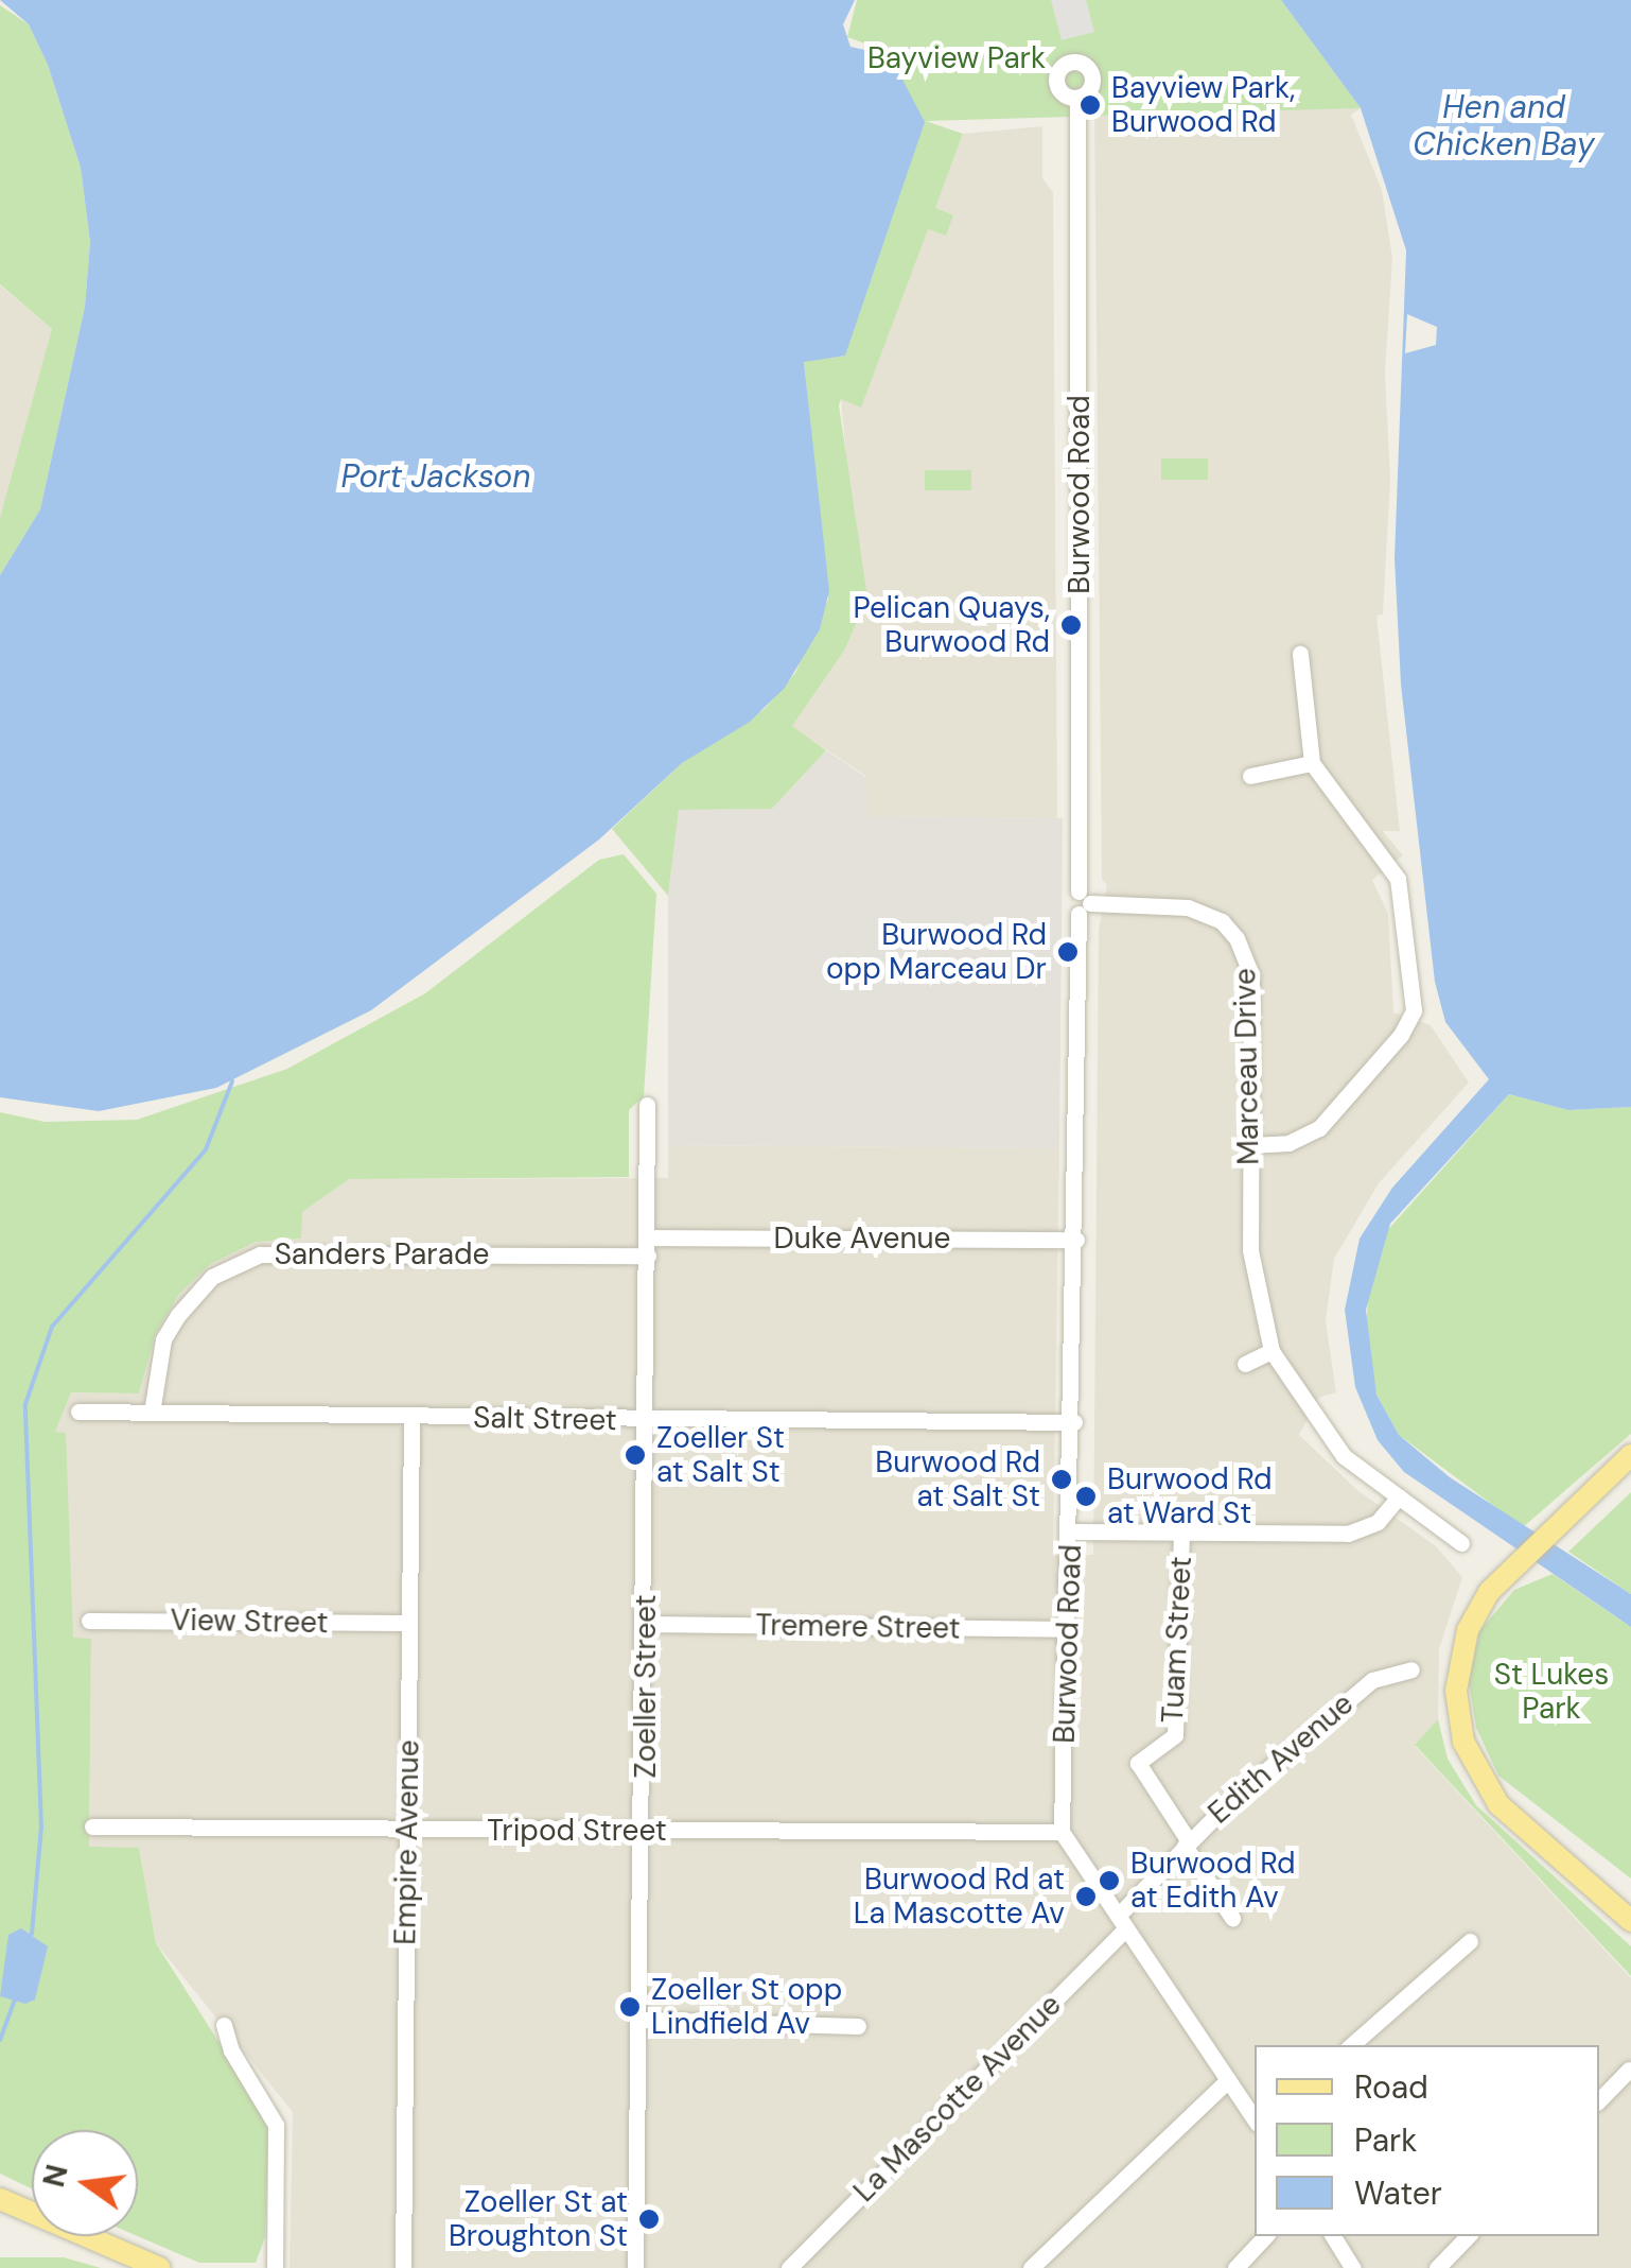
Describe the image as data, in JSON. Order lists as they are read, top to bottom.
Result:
{
  "streets": {
    "street": [
      "Burwood Road",
      "Marceau Drive",
      "Duke Avenue",
      "Sanders Parade",
      "Salt Street",
      "View Street",
      "Tremere Street",
      "Tuam Street",
      "Zoeller Street",
      "Edith Avenue",
      "Tripod Street",
      "Empire Avenue",
      "La Mascotte Avenue"
    ]
  },
  "crossings": [
    ["Burwood Road", "Marceau Drive"],
    ["Burwood Road", "Duke Avenue"],
    ["Burwood Road", "Salt Street"],
    ["Burwood Road", "Tremere Street"],
    ["Burwood Road", "Tripod Street"],
    ["Duke Avenue", "Zoeller Street"],
    ["Sanders Parade", "Salt Street"],
    ["Sanders Parade", "Zoeller Street"],
    ["Salt Street", "Zoeller Street"],
    ["Salt Street", "Empire Avenue"],
    ["View Street", "Empire Avenue"],
    ["Tremere Street", "Zoeller Street"],
    ["Tuam Street", "Edith Avenue"],
    ["Zoeller Street", "Tripod Street"],
    ["Edith Avenue", "La Mascotte Avenue"],
    ["Tripod Street", "Empire Avenue"]
  ],
  "water": ["Hen and Chicken Bay", "Port Jackson"],
  "parks": ["Bayview Park", "St Lukes Park"],
  "places": [
    "Bayview Park, Burwood Rd",
    "Pelican Quays, Burwood Rd",
    "Burwood Rd opp Marceau Dr",
    "Zoeller St at Salt St",
    "Burwood Rd at Salt St",
    "Burwood Rd at Ward St",
    "Burwood Rd at Edith Av",
    "Burwood Rd at La Mascotte Av",
    "Zoeller St opp Lindfield Av",
    "Zoeller St at Broughton St"
  ],
  "legend": ["Road", "Park", "Water"],
  "north": "left"
}
